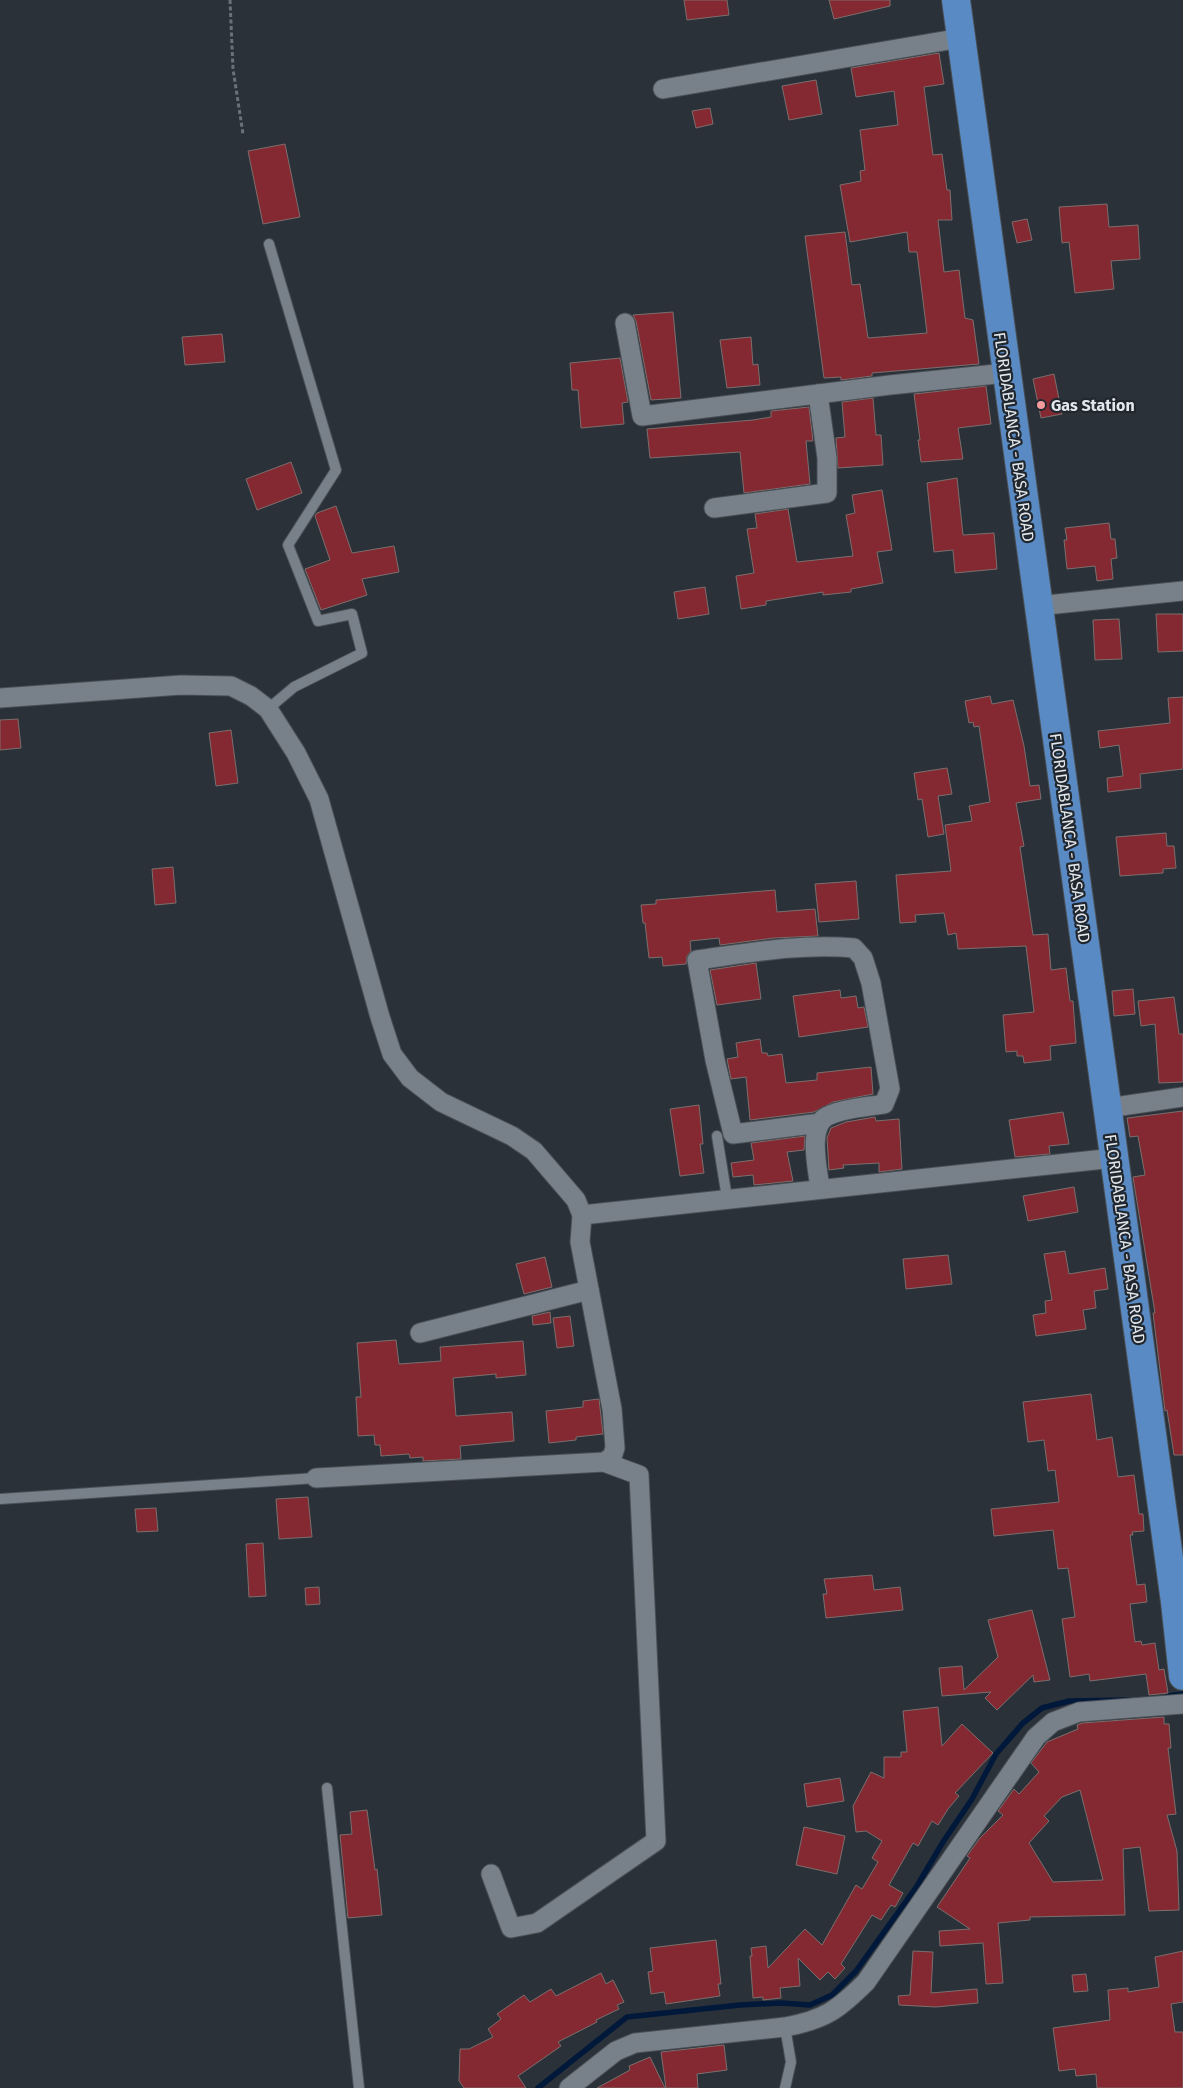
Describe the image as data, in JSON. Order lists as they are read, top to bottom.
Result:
{
  "streets": {
    "main road": ["FLORIDABLANCA - BASA ROAD"]
  },
  "places": ["Gas Station"]
}
